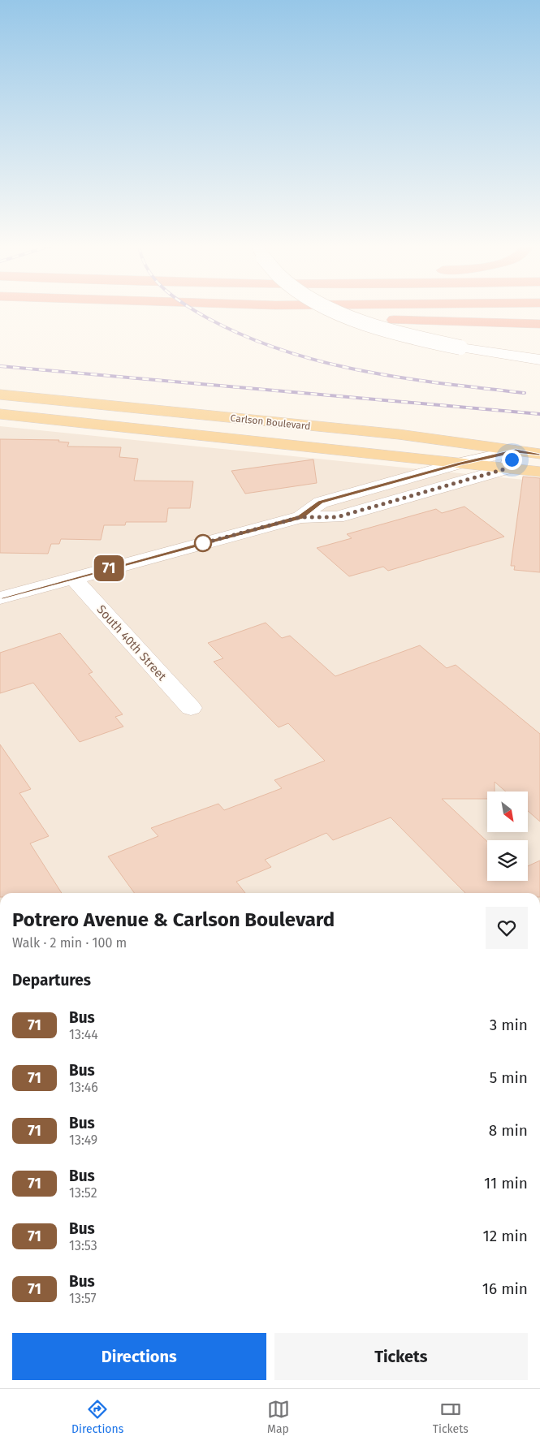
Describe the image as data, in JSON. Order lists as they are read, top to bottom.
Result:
{
  "streets": {
    "main road": ["Carlson Boulevard"],
    "street": ["South 40th Street"]
  },
  "lines": ["bus line 71"],
  "north": "bottom right",
  "page": {
    "on_map": "71",
    "heading": [
      ["Potrero Avenue & Carlson Boulevard", "Walk · 2 min · 100 m"],
      "Departures"
    ],
    "list": [
      {
        "mark": "71",
        "name": "Bus",
        "note": "13:44",
        "value": "3 min"
      },
      {
        "mark": "71",
        "name": "Bus",
        "note": "13:46",
        "value": "5 min"
      },
      {
        "mark": "71",
        "name": "Bus",
        "note": "13:49",
        "value": "8 min"
      },
      {
        "mark": "71",
        "name": "Bus",
        "note": "13:52",
        "value": "11 min"
      },
      {
        "mark": "71",
        "name": "Bus",
        "note": "13:53",
        "value": "12 min"
      },
      {
        "mark": "71",
        "name": "Bus",
        "note": "13:57",
        "value": "16 min"
      }
    ],
    "buttons": ["Directions", "Tickets"],
    "tabs": ["Directions", "Map", "Tickets"]
  }
}
